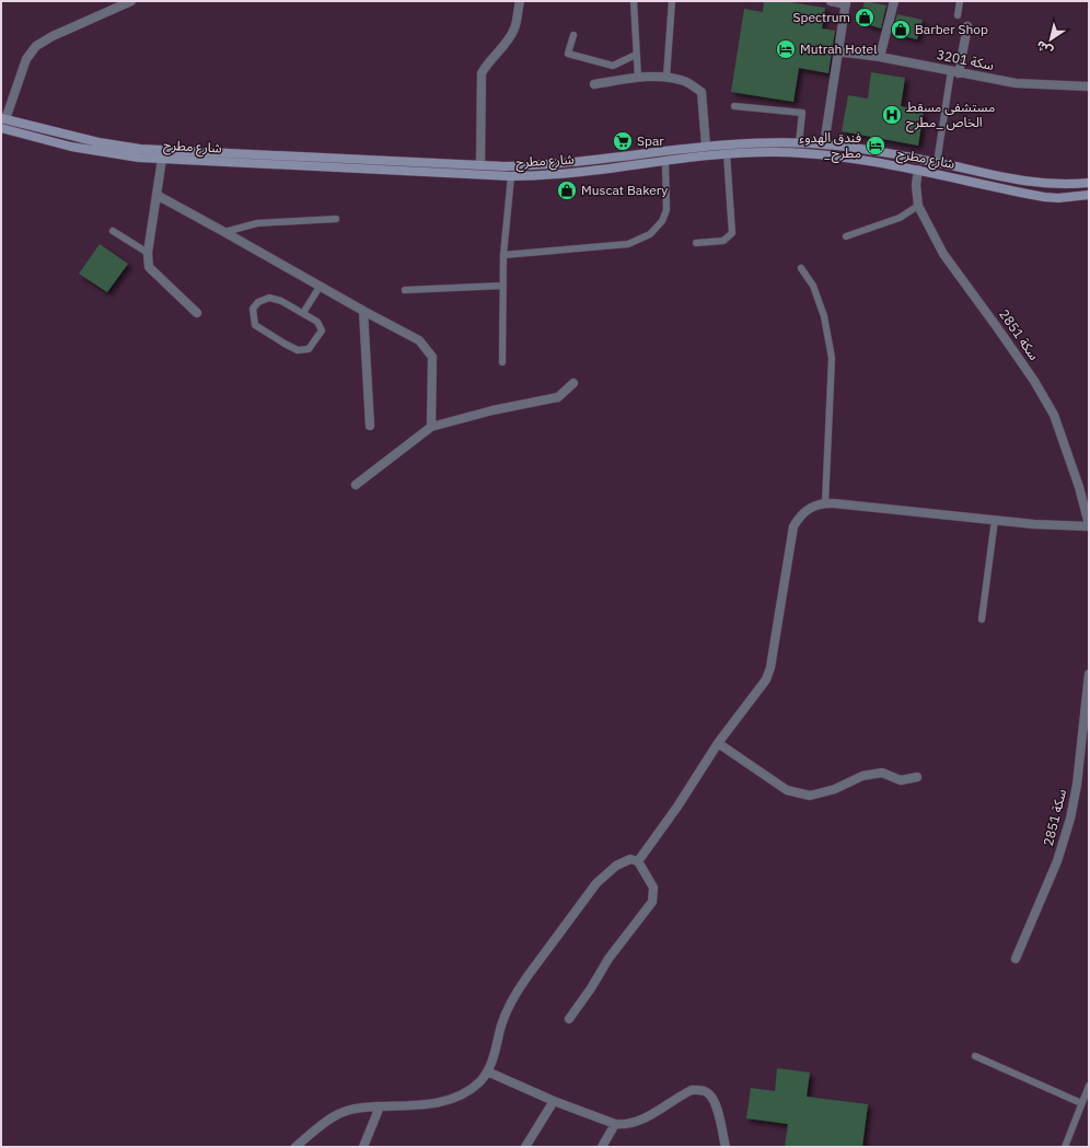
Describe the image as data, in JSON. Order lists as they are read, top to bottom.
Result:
{
  "streets": {
    "main road": ["شارع مطرح"],
    "street": ["سكة 3201", "سكة 2851"]
  },
  "crossings": [
    ["شارع مطرح", "سكة 2851"]
  ],
  "places": {
    "shop": ["Spectrum", "Barber Shop", "Muscat Bakery"],
    "hotel": ["Mutrah Hotel", "فندق الهدوء _مطرح"],
    "hospital": ["مستشفى مسقط الخاص _مطرح"],
    "supermarket": ["Spar"]
  },
  "north": "bottom left"
}
